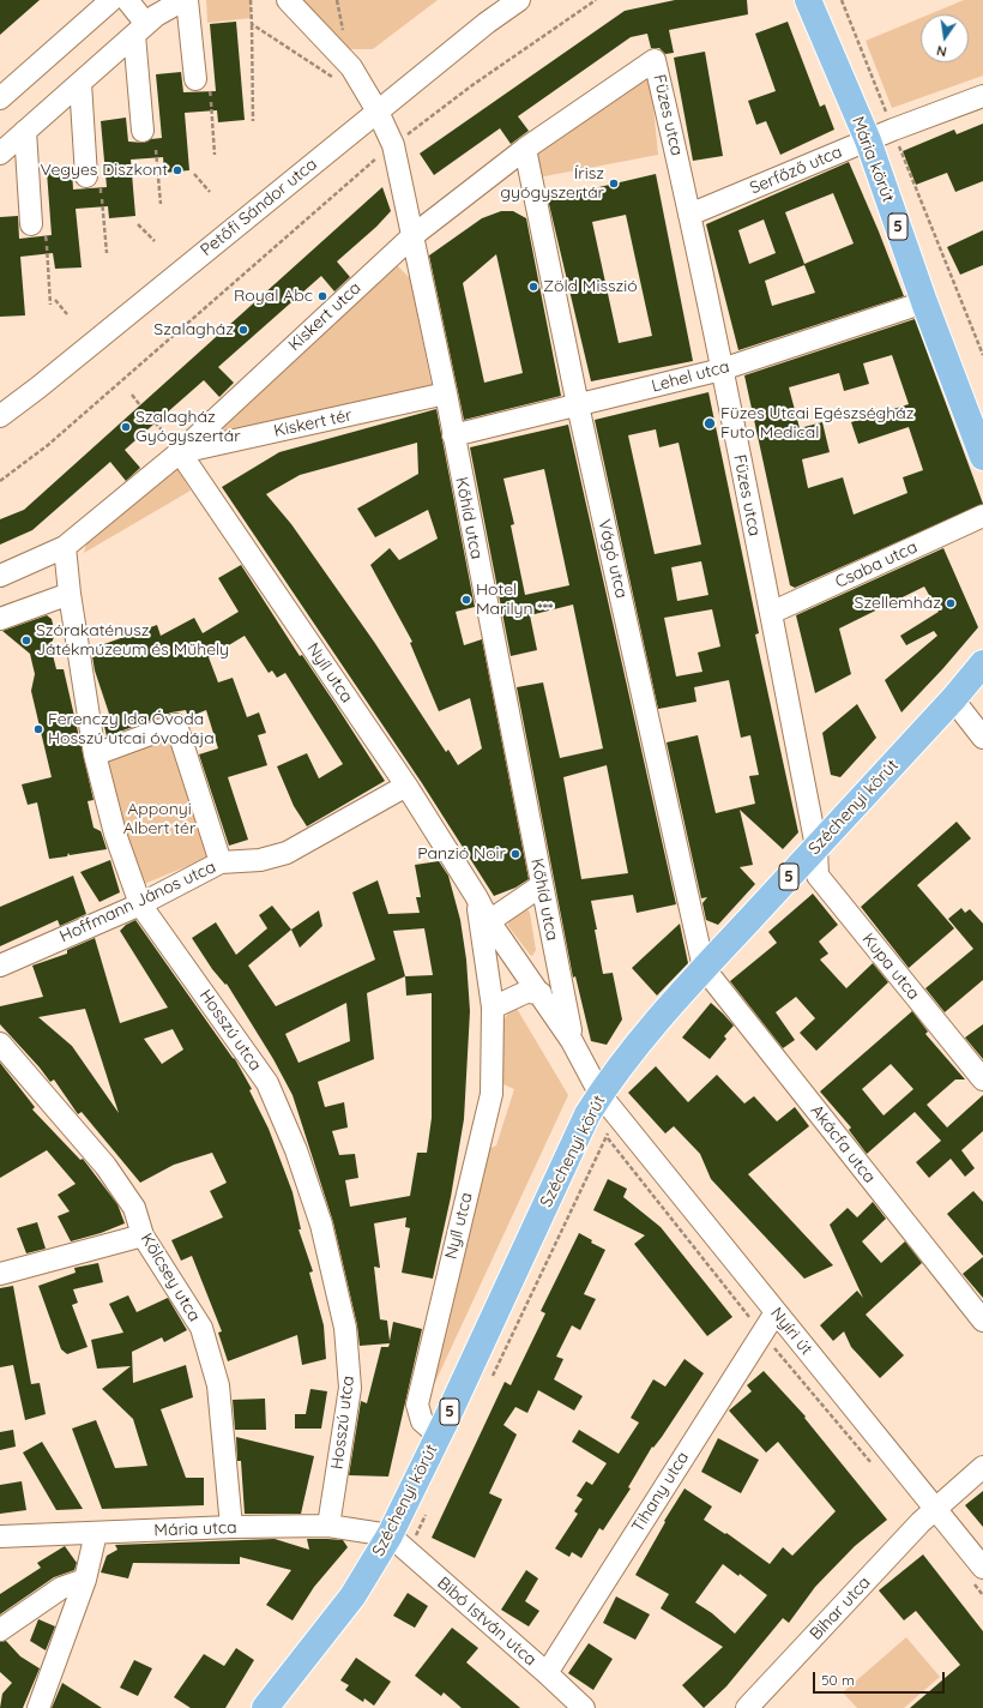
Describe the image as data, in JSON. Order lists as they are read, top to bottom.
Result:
{
  "streets": {
    "main road": ["Mária körút", "5", "Széchenyi körút"],
    "street": [
      "Füzes utca",
      "Serfőző utca",
      "Petőfi Sándor utca",
      "Kiskert utca",
      "Lehel utca",
      "Kiskert tér",
      "Kőhíd utca",
      "Vágó utca",
      "Csaba utca",
      "Nyíl utca",
      "Hoffmann János utca",
      "Kupa utca",
      "Hosszú utca",
      "Akácfa utca",
      "Kölcsey utca",
      "Nyíri út",
      "Tihany utca",
      "Mária utca",
      "Bihar utca",
      "Bibó István utca"
    ]
  },
  "crossings": [
    ["Füzes utca", "Serfőző utca"],
    ["Füzes utca", "Kiskert utca"],
    ["Füzes utca", "Lehel utca"],
    ["Füzes utca", "Csaba utca"],
    ["Füzes utca", "Széchenyi körút"],
    ["Füzes utca", "Kupa utca"],
    ["Mária körút", "Serfőző utca"],
    ["Mária körút", "Lehel utca"],
    ["Petőfi Sándor utca", "Kőhíd utca"],
    ["Kiskert utca", "Kiskert tér"],
    ["Kiskert utca", "Kőhíd utca"],
    ["Kiskert utca", "Vágó utca"],
    ["Kiskert utca", "Nyíl utca"],
    ["Kiskert utca", "Hosszú utca"],
    ["Lehel utca", "Kőhíd utca"],
    ["Lehel utca", "Vágó utca"],
    ["Kiskert tér", "Kőhíd utca"],
    ["Kiskert tér", "Nyíl utca"],
    ["Kőhíd utca", "Nyíl utca"],
    ["Vágó utca", "Széchenyi körút"],
    ["Vágó utca", "Akácfa utca"],
    ["Nyíl utca", "Széchenyi körút"],
    ["Nyíl utca", "Hoffmann János utca"],
    ["Nyíl utca", "Nyíri út"],
    ["Széchenyi körút", "Kupa utca"],
    ["Széchenyi körút", "Akácfa utca"],
    ["Széchenyi körút", "Nyíri út"],
    ["Széchenyi körút", "Mária utca"],
    ["Széchenyi körút", "Bibó István utca"],
    ["Hoffmann János utca", "Hosszú utca"],
    ["Hosszú utca", "Mária utca"],
    ["Kölcsey utca", "Mária utca"],
    ["Nyíri út", "Tihany utca"],
    ["Nyíri út", "Bihar utca"],
    ["Tihany utca", "Bibó István utca"],
    ["Mária utca", "Bibó István utca"]
  ],
  "parks": ["Apponyi Albert tér"],
  "places": [
    "Vegyes Diszkont",
    "Írisz gyógyszertár",
    "Zöld Misszió",
    "Royal Abc",
    "Szalagház",
    "Füzes Utcai Egészségház Futo Medical",
    "Szalagház Gyógyszertár",
    "Hotel Marilyn ***",
    "Szellemház",
    "Szórakaténusz Játékmúzeum és Műhely",
    "Ferenczy Ida Óvoda Hosszú utcai óvodája",
    "Panzió Noir"
  ],
  "scale_bar": "50 m",
  "north": "bottom"
}
